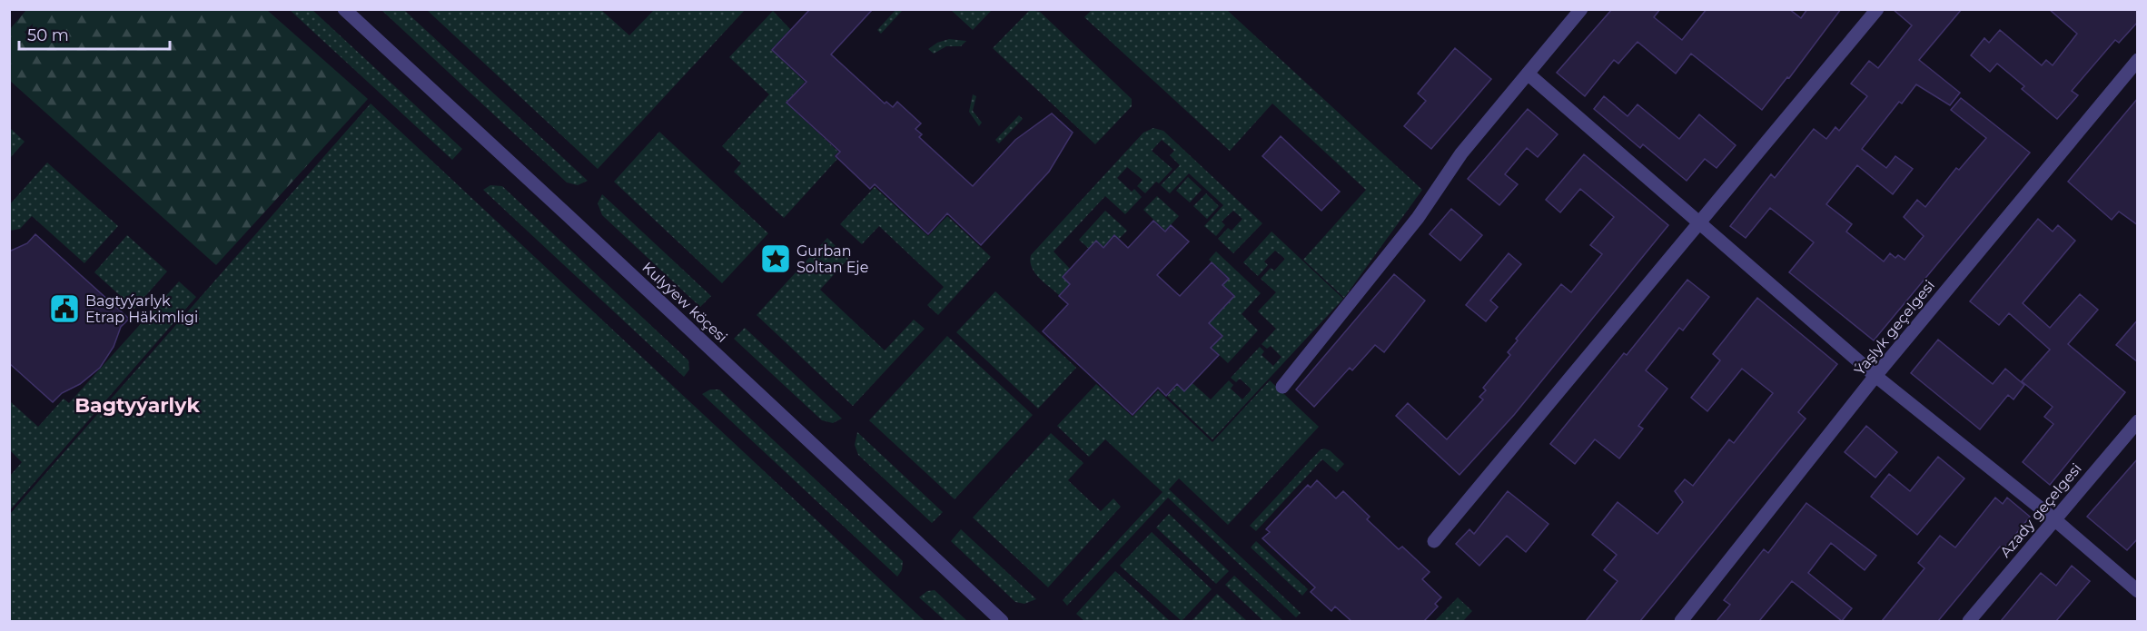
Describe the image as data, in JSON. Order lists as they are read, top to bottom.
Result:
{
  "streets": {
    "street": ["Kulyýew köçesi", "Ýaşlyk geçelgesi", "Azady geçelgesi"]
  },
  "districts": ["Bagtyýarlyk"],
  "places": {
    "place": ["Gurban Soltan Eje"],
    "public building": ["Bagtyýarlyk Etrap Häkimligi"]
  },
  "scale_bar": "50 m"
}
